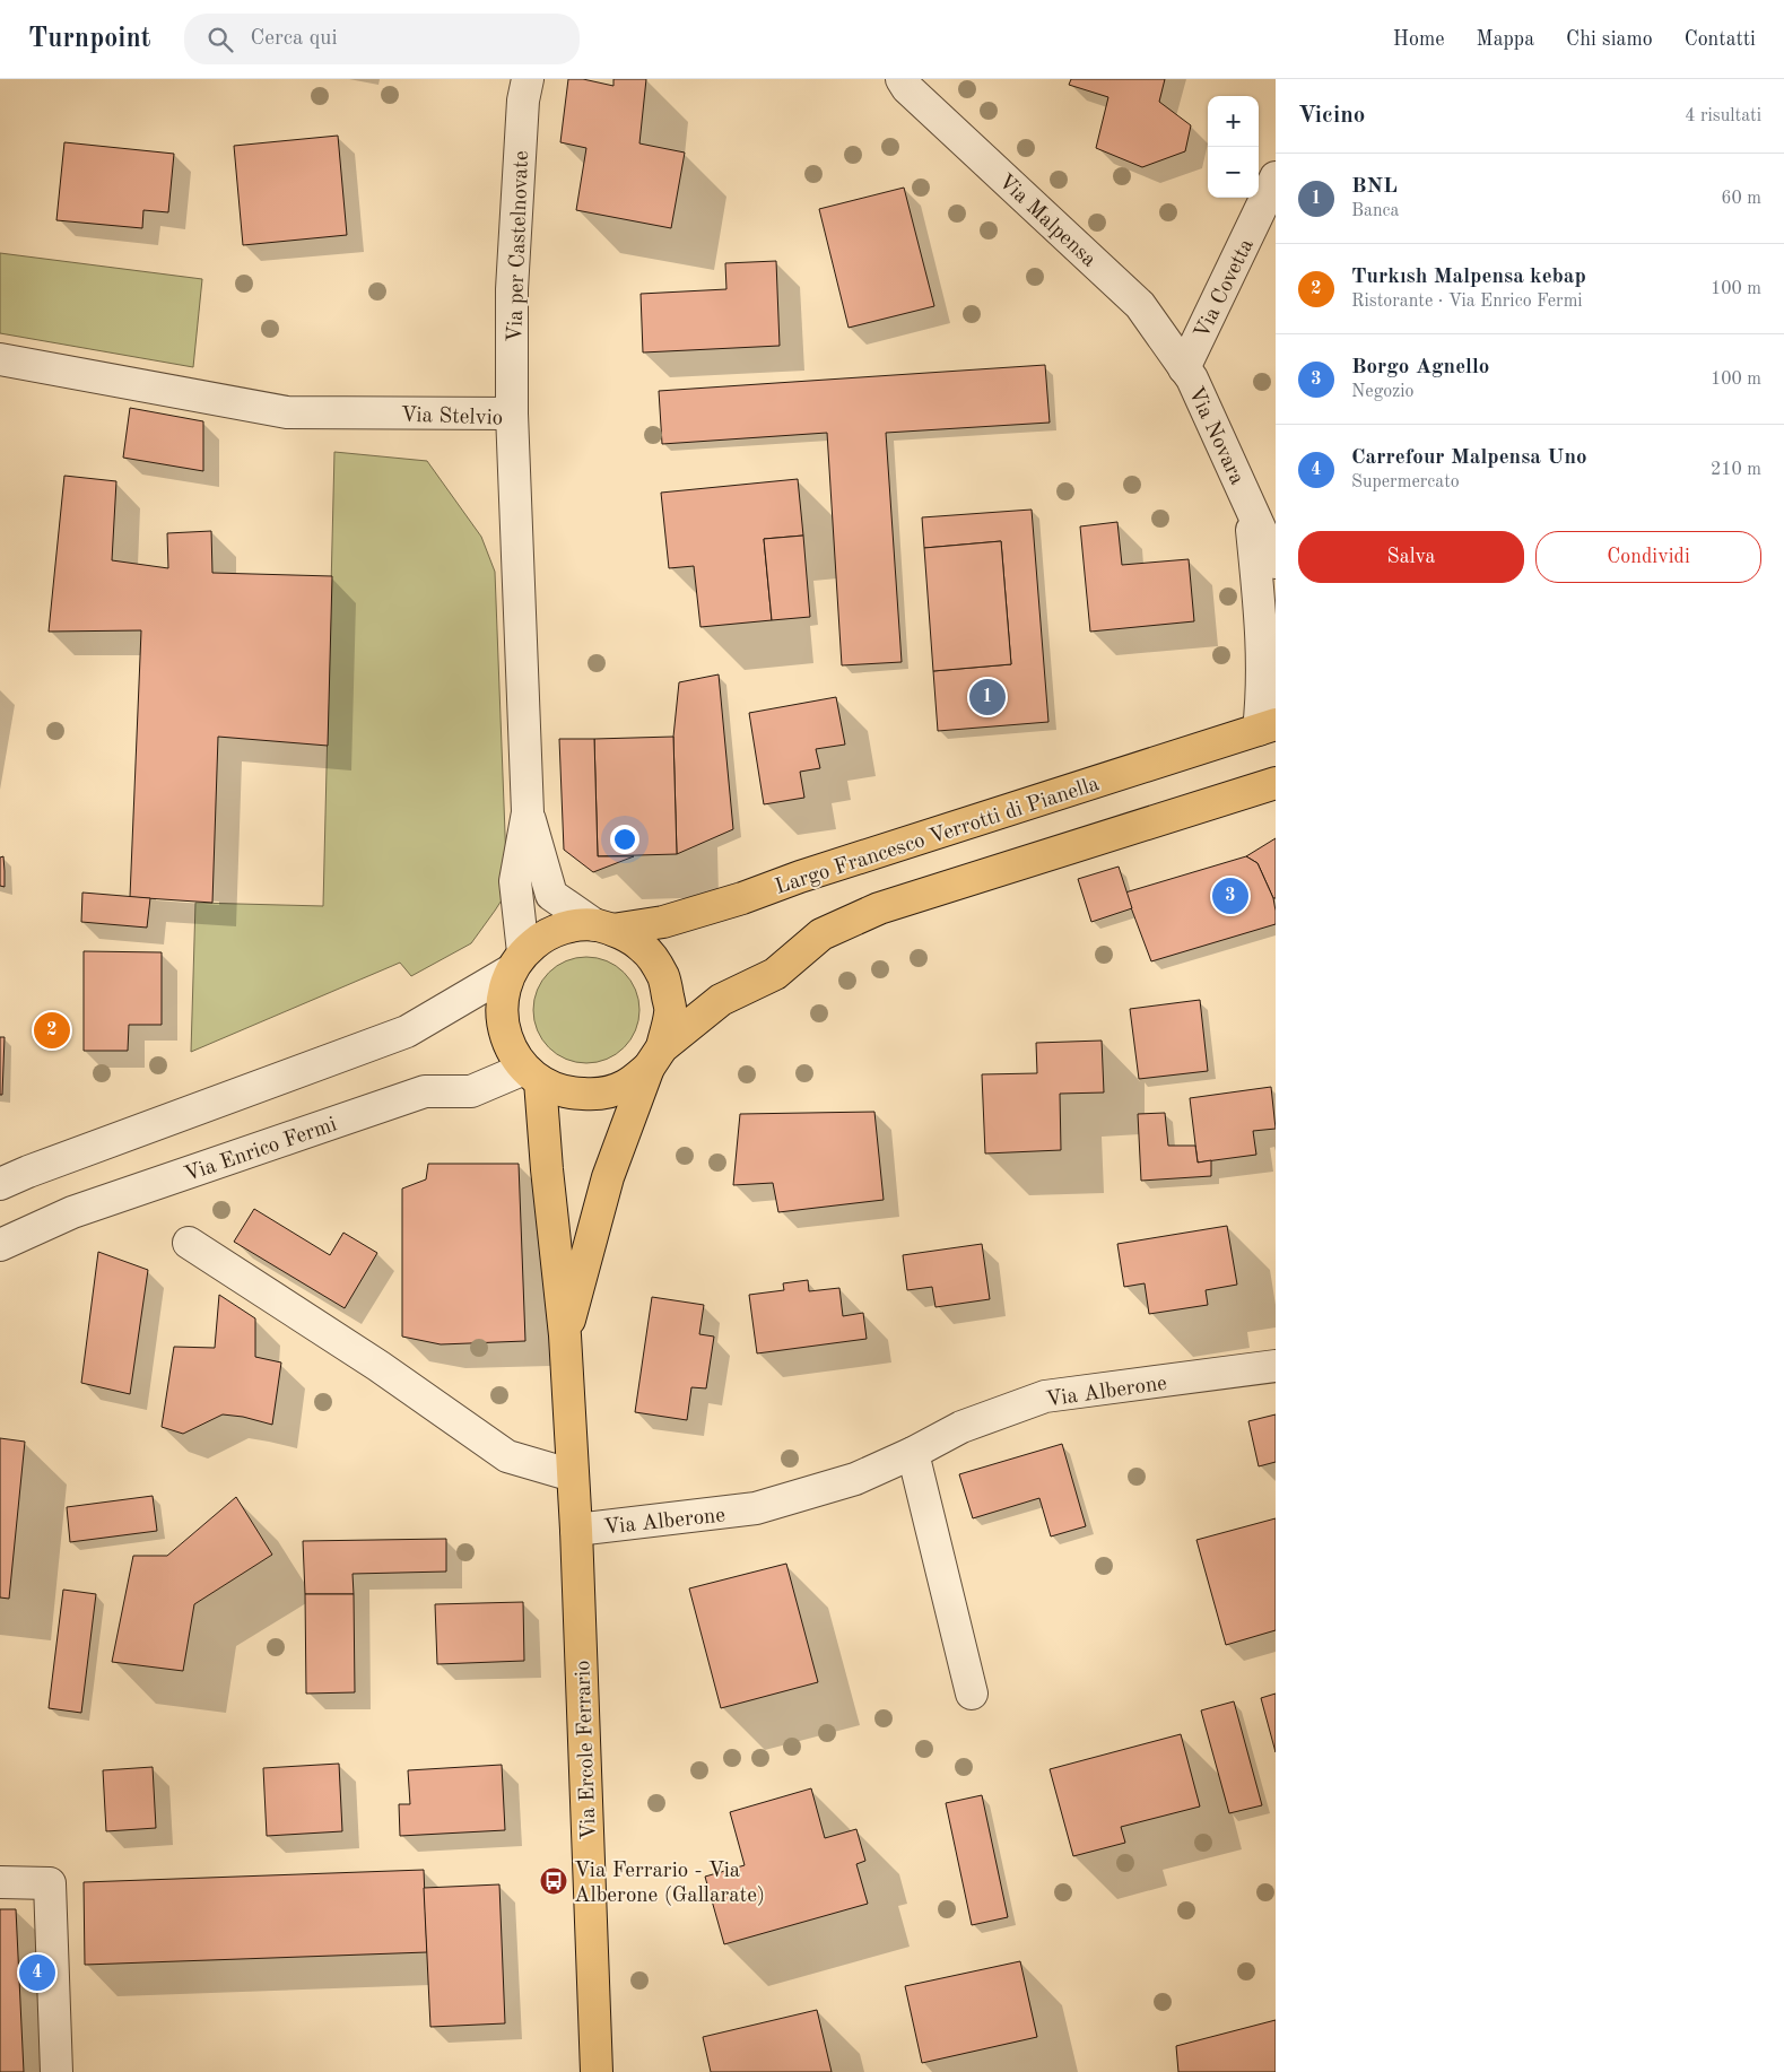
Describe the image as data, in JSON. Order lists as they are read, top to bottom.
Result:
{
  "streets": {
    "main road": ["Largo Francesco Verrotti di Pianella", "Via Ercole Ferrario"],
    "street": [
      "Via Malpensa",
      "Via per Castelnovate",
      "Via Covetta",
      "Via Stelvio",
      "Via Novara",
      "Via Enrico Fermi",
      "Via Alberone"
    ]
  },
  "crossings": [
    ["Via Malpensa", "Via Covetta"],
    ["Via Malpensa", "Via Novara"],
    ["Via per Castelnovate", "Via Stelvio"],
    ["Via Covetta", "Via Novara"],
    ["Via Stelvio", "Largo Francesco Verrotti di Pianella"],
    ["Via Stelvio", "Via Enrico Fermi"],
    ["Via Novara", "Largo Francesco Verrotti di Pianella"],
    ["Largo Francesco Verrotti di Pianella", "Via Enrico Fermi"],
    ["Via Alberone", "Via Ercole Ferrario"]
  ],
  "places": {
    "bus stop": ["Via Ferrario - Via Alberone (Gallarate)"]
  },
  "page": {
    "header": "Turnpoint",
    "search": "Cerca qui",
    "nav": [
      "Home",
      "Mappa",
      "Chi siamo",
      "Contatti"
    ],
    "heading": ["Vicino", "4 risultati"],
    "map_buttons": ["+", "−"],
    "list": [
      {
        "mark": "1",
        "name": "BNL",
        "note": "Banca",
        "value": "60 m"
      },
      {
        "mark": "2",
        "name": "Turkısh Malpensa kebap",
        "note": "Ristorante · Via Enrico Fermi",
        "value": "100 m"
      },
      {
        "mark": "3",
        "name": "Borgo Agnello",
        "note": "Negozio",
        "value": "100 m"
      },
      {
        "mark": "4",
        "name": "Carrefour Malpensa Uno",
        "note": "Supermercato",
        "value": "210 m"
      }
    ],
    "buttons": ["Salva", "Condividi"],
    "pins": [
      "1",
      "3",
      "2",
      "4"
    ]
  }
}
